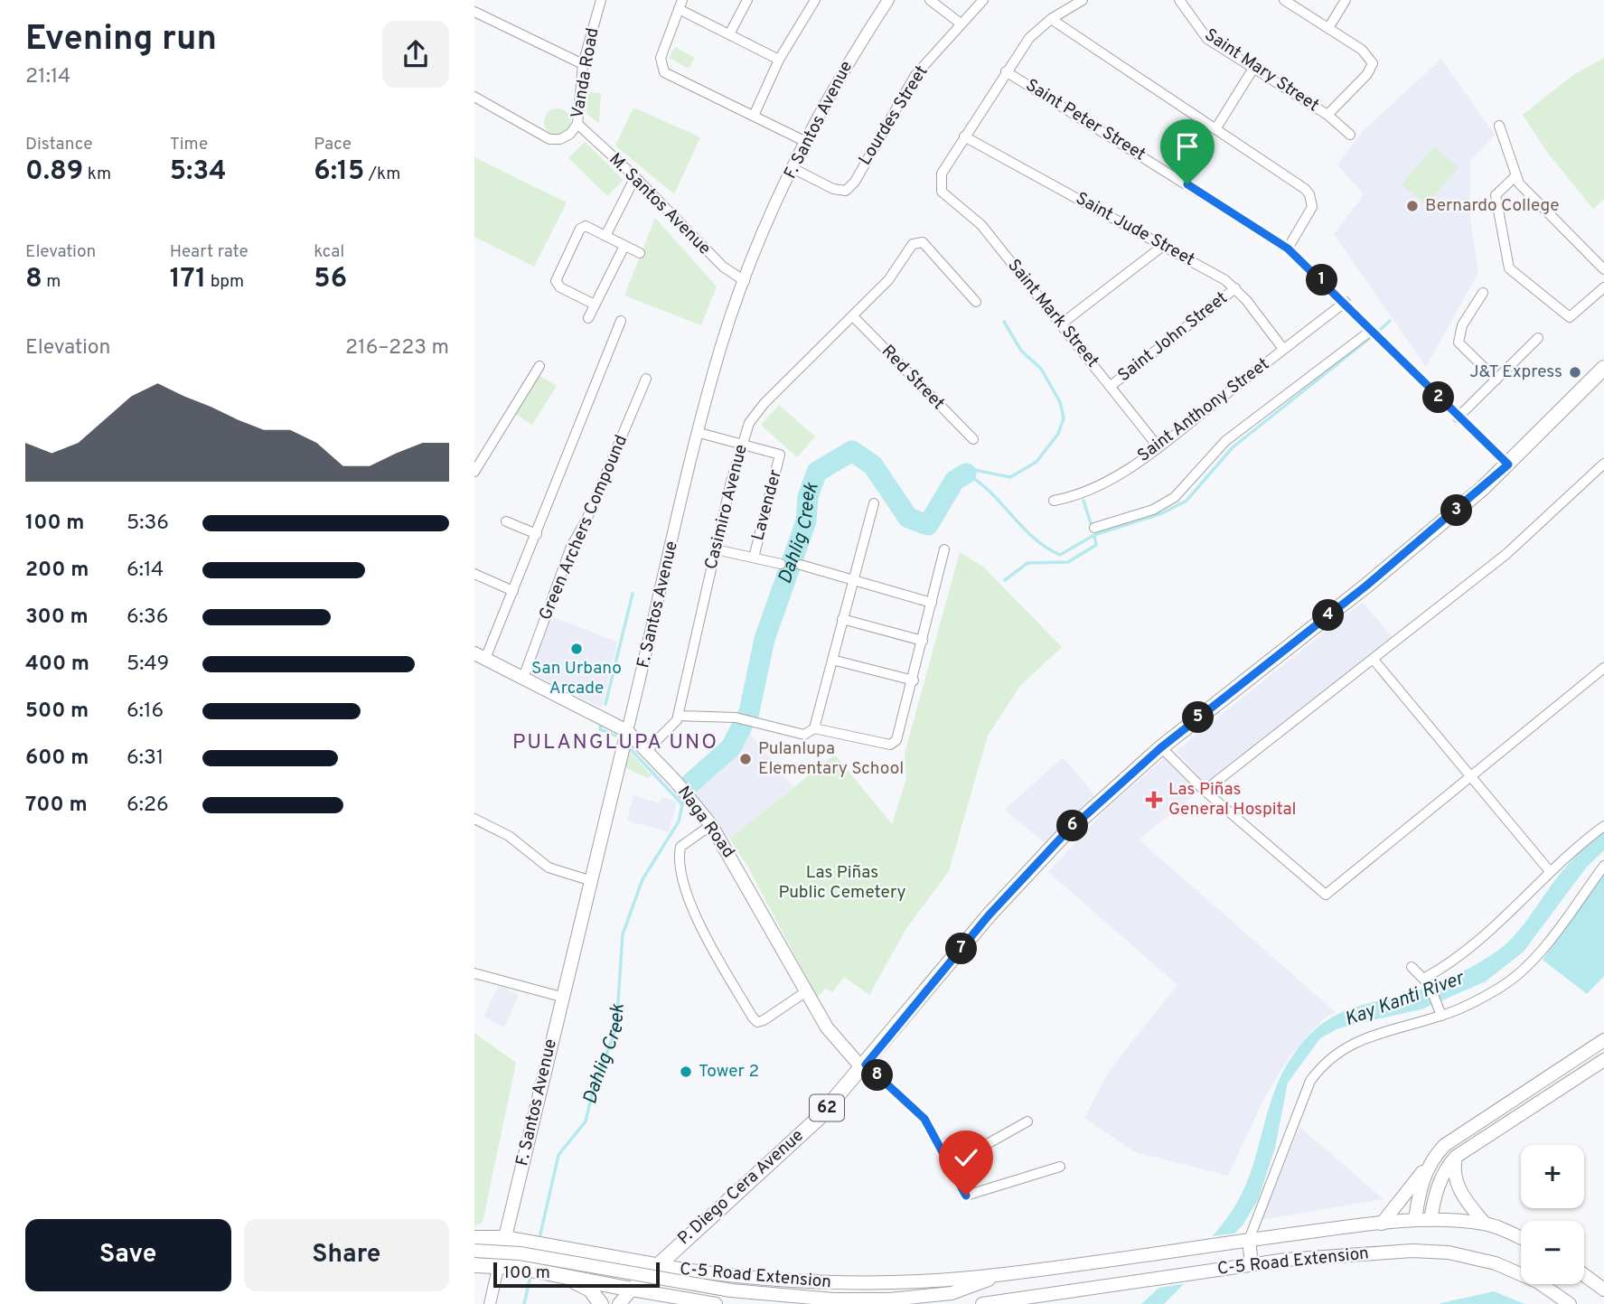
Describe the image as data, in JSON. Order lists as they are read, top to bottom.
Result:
{
  "streets": {
    "main road": [
      "F. Santos Avenue",
      "Naga Road",
      "62",
      "P. Diego Cera Avenue",
      "C-5 Road Extension"
    ],
    "street": [
      "Saint Mary Street",
      "Vanda Road",
      "Lourdes Street",
      "Saint Peter Street",
      "M. Santos Avenue",
      "Saint Jude Street",
      "Saint Mark Street",
      "Saint John Street",
      "Red Street",
      "Saint Anthony Street",
      "Lavender",
      "Casimiro Avenue",
      "Green Archers Compound"
    ]
  },
  "crossings": [
    ["Vanda Road", "M. Santos Avenue"],
    ["Lourdes Street", "F. Santos Avenue"],
    ["F. Santos Avenue", "M. Santos Avenue"],
    ["F. Santos Avenue", "Naga Road"],
    ["F. Santos Avenue", "C-5 Road Extension"],
    ["Saint Peter Street", "Saint Anthony Street"],
    ["Saint Peter Street", "P. Diego Cera Avenue"],
    ["Saint Jude Street", "Saint Mark Street"],
    ["Saint Jude Street", "Saint John Street"],
    ["Saint Jude Street", "Saint Anthony Street"],
    ["Saint Mark Street", "Saint John Street"],
    ["Saint Mark Street", "Saint Anthony Street"],
    ["Red Street", "Casimiro Avenue"],
    ["Lavender", "Casimiro Avenue"],
    ["Casimiro Avenue", "Naga Road"],
    ["Green Archers Compound", "Naga Road"],
    ["Naga Road", "P. Diego Cera Avenue"],
    ["P. Diego Cera Avenue", "C-5 Road Extension"]
  ],
  "districts": ["PULANGLUPA UNO"],
  "water": ["Dahlig Creek", "Kay Kanti River"],
  "parks": ["Las Piñas Public Cemetery"],
  "places": {
    "other": [
      "Bernardo College",
      "J&T Express",
      "San Urbano Arcade",
      "Pulanlupa Elementary School",
      "Tower 2"
    ],
    "health": ["Las Piñas General Hospital"]
  },
  "scale_bar": "100 m",
  "page": {
    "heading": ["Evening run", "21:14"],
    "stats": [
      ["Distance", "0.89 km"],
      ["Time", "5:34"],
      ["Pace", "6:15 /km"],
      ["Elevation", "8 m"],
      ["Heart rate", "171 bpm"],
      ["kcal", "56"]
    ],
    "pins": [
      "1",
      "2",
      "3",
      "4",
      "5",
      "6",
      "7",
      "8"
    ],
    "chart": ["Elevation", "216–223 m"],
    "list": [
      {
        "name": "100 m",
        "note": "5:36"
      },
      {
        "name": "200 m",
        "note": "6:14"
      },
      {
        "name": "300 m",
        "note": "6:36"
      },
      {
        "name": "400 m",
        "note": "5:49"
      },
      {
        "name": "500 m",
        "note": "6:16"
      },
      {
        "name": "600 m",
        "note": "6:31"
      },
      {
        "name": "700 m",
        "note": "6:26"
      }
    ],
    "map_buttons": ["+", "−"],
    "buttons": ["Save", "Share"],
    "scale": "100 m"
  }
}
